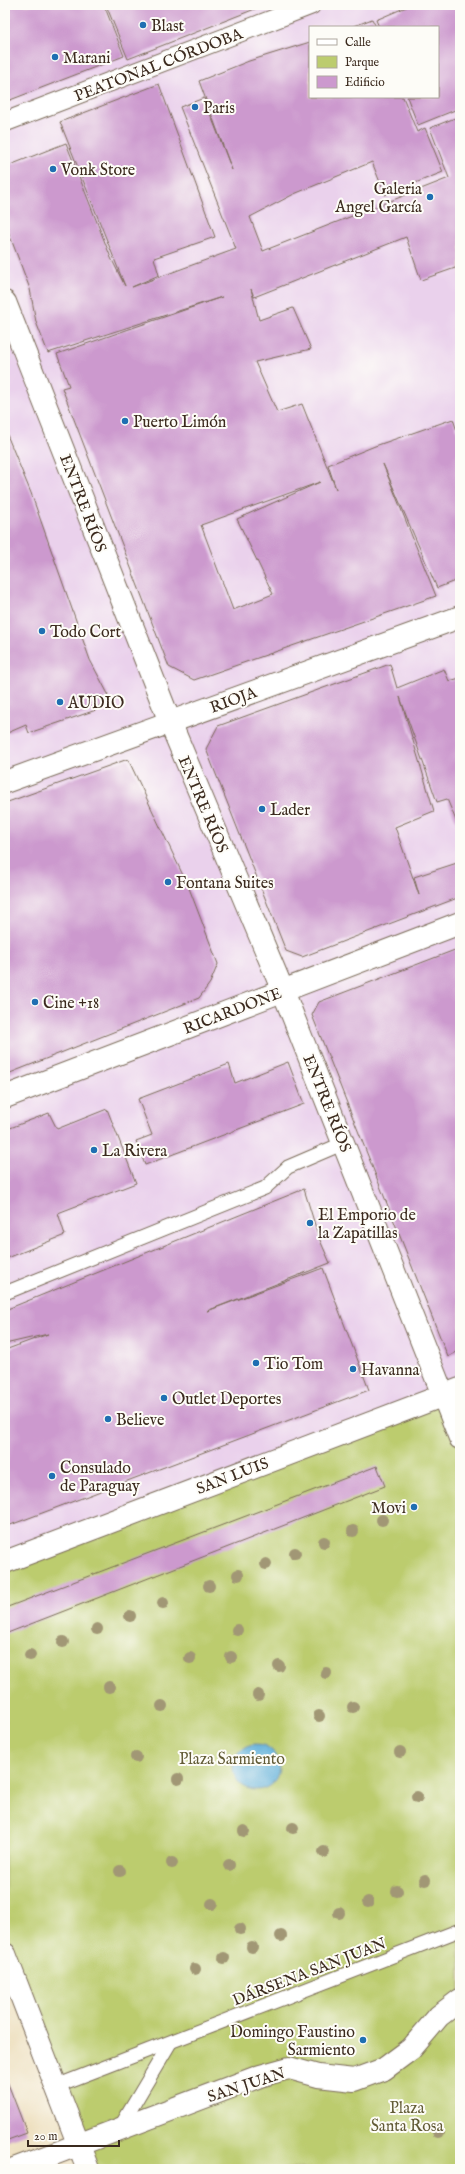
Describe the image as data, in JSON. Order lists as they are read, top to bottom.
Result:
{
  "streets": {
    "main road": [
      "ENTRE RÍOS",
      "RIOJA",
      "RICARDONE",
      "SAN LUIS",
      "SAN JUAN"
    ],
    "street": ["PEATONAL CÓRDOBA"],
    "lane": ["DÁRSENA SAN JUAN"]
  },
  "crossings": [
    ["ENTRE RÍOS", "RIOJA"],
    ["ENTRE RÍOS", "RICARDONE"],
    ["ENTRE RÍOS", "SAN LUIS"]
  ],
  "parks": ["Plaza Sarmiento", "Plaza Santa Rosa"],
  "places": [
    "Blast",
    "Marani",
    "Paris",
    "Vonk Store",
    "Galeria Angel García",
    "Puerto Limón",
    "Todo Cort",
    "AUDIO",
    "Lader",
    "Fontana Suites",
    "Cine +18",
    "La Rivera",
    "El Emporio de la Zapatillas",
    "Tio Tom",
    "Havanna",
    "Outlet Deportes",
    "Believe",
    "Consulado de Paraguay",
    "Movi",
    "Domingo Faustino Sarmiento"
  ],
  "legend": ["Calle", "Parque", "Edificio"],
  "scale_bar": "20 m"
}
